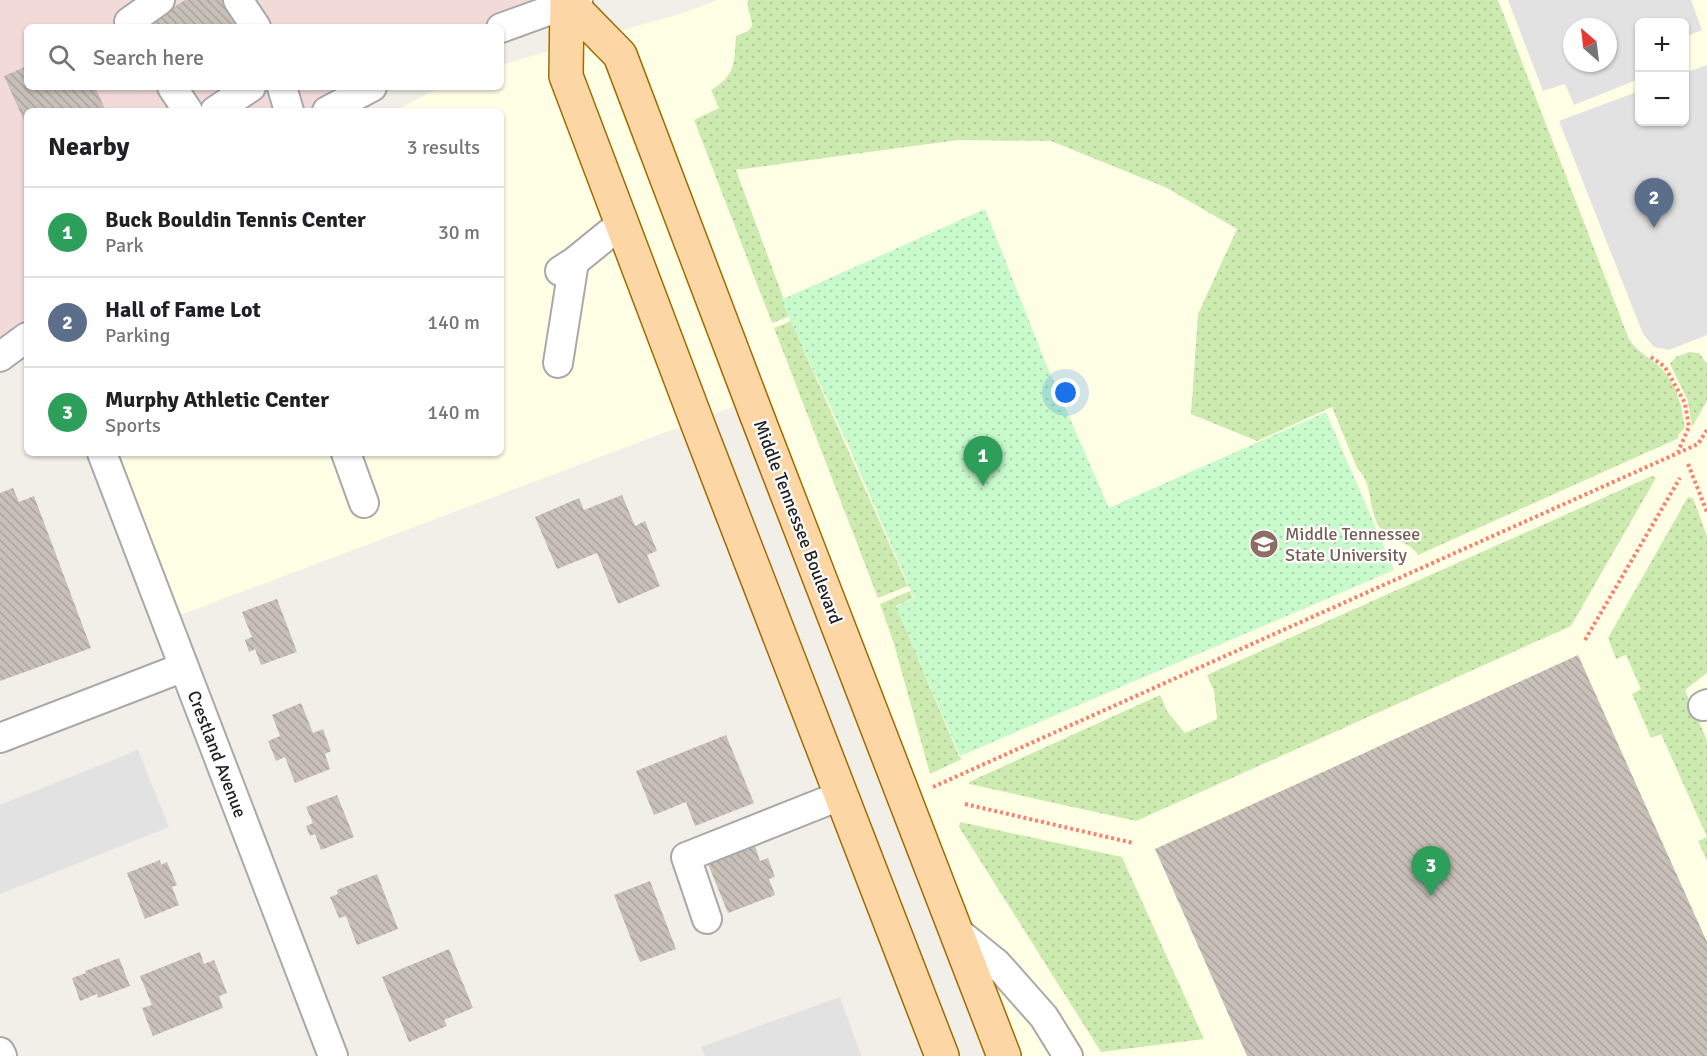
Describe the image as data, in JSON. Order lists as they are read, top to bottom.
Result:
{
  "streets": {
    "main road": ["Middle Tennessee Boulevard"],
    "street": ["Crestland Avenue"]
  },
  "places": {
    "school or university": ["Middle Tennessee State University"]
  },
  "north": "top left",
  "page": {
    "map_buttons": ["+", "−"],
    "search": "Search here",
    "heading": ["Nearby", "3 results"],
    "pins": ["2", "1", "3"],
    "list": [
      {
        "mark": "1",
        "name": "Buck Bouldin Tennis Center",
        "note": "Park",
        "value": "30 m"
      },
      {
        "mark": "2",
        "name": "Hall of Fame Lot",
        "note": "Parking",
        "value": "140 m"
      },
      {
        "mark": "3",
        "name": "Murphy Athletic Center",
        "note": "Sports",
        "value": "140 m"
      }
    ]
  }
}
